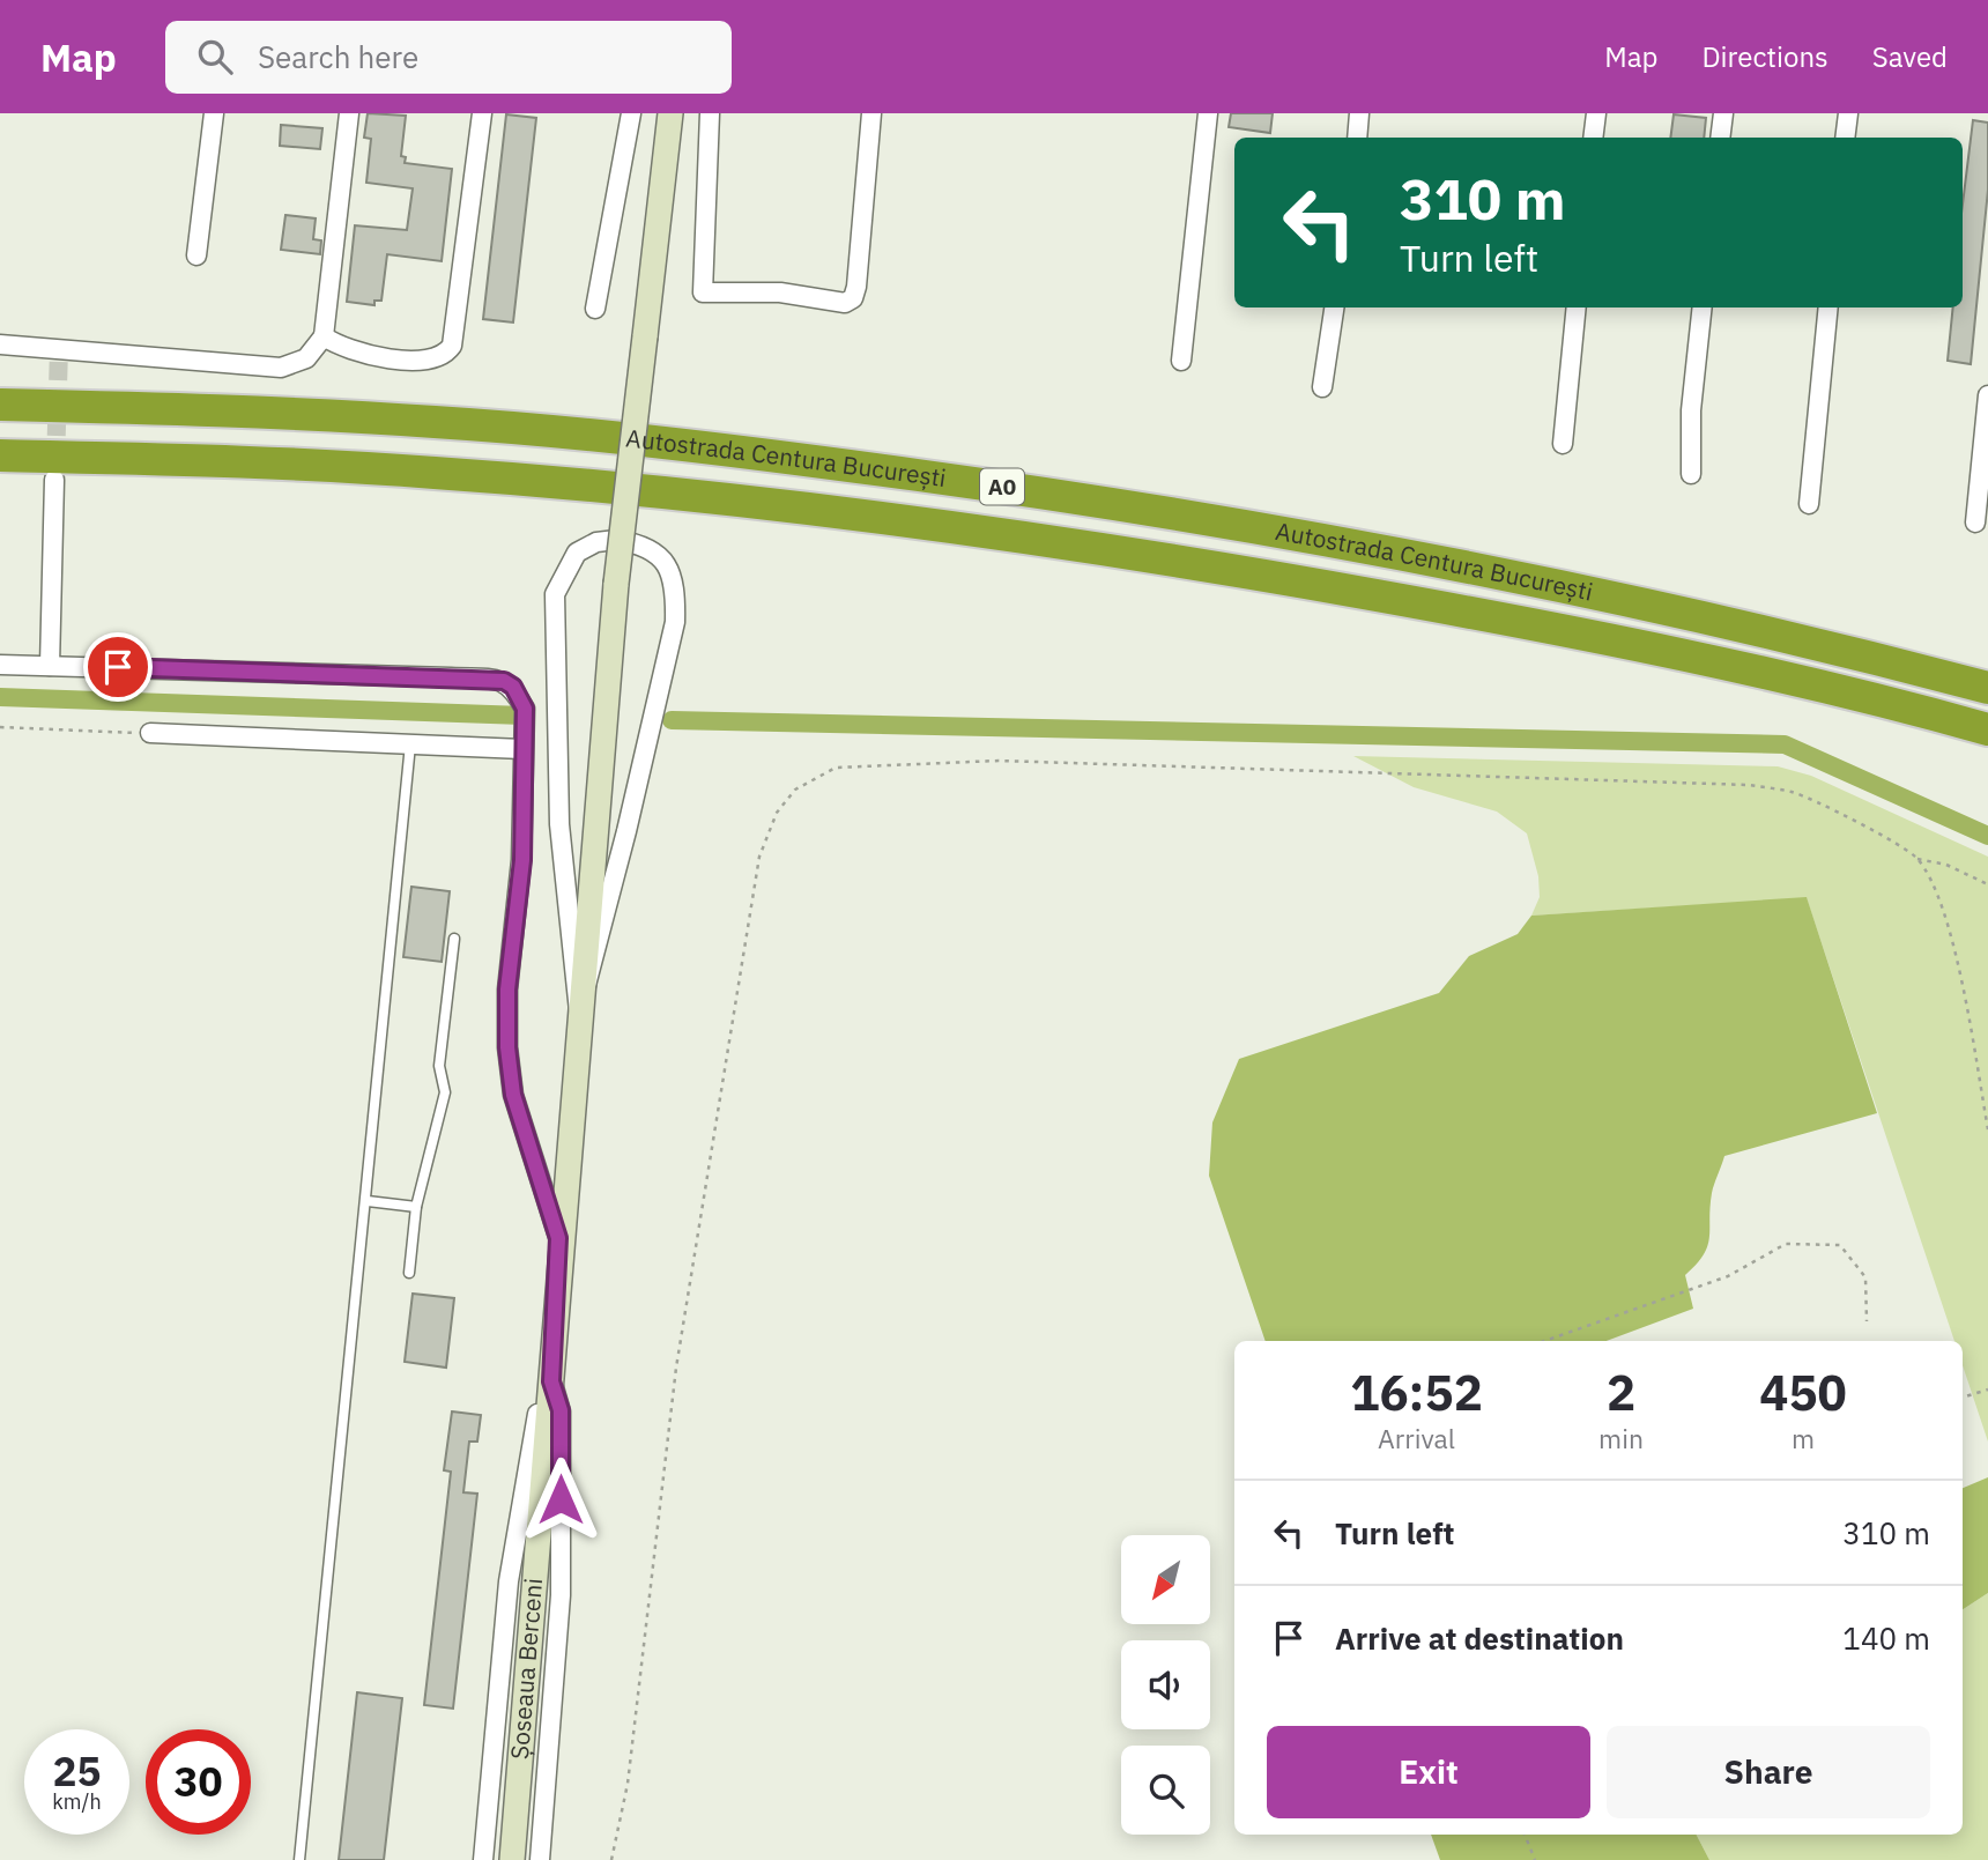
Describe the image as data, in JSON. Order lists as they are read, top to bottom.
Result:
{
  "streets": {
    "highway": ["Autostrada Centura București", "A0"],
    "main road": ["Șoseaua Berceni"]
  },
  "north": "bottom left",
  "page": {
    "header": "Map",
    "search": "Search here",
    "nav": ["Map", "Directions", "Saved"],
    "turn": ["310 m", "Turn left"],
    "eta": [
      "16:52",
      "Arrival",
      "2",
      "min",
      "450",
      "m"
    ],
    "list": [
      {
        "name": "Turn left",
        "value": "310 m"
      },
      {
        "name": "Arrive at destination",
        "value": "140 m"
      }
    ],
    "buttons": ["Exit", "Share"],
    "speed": "25 km/h",
    "limit": "30"
  }
}
